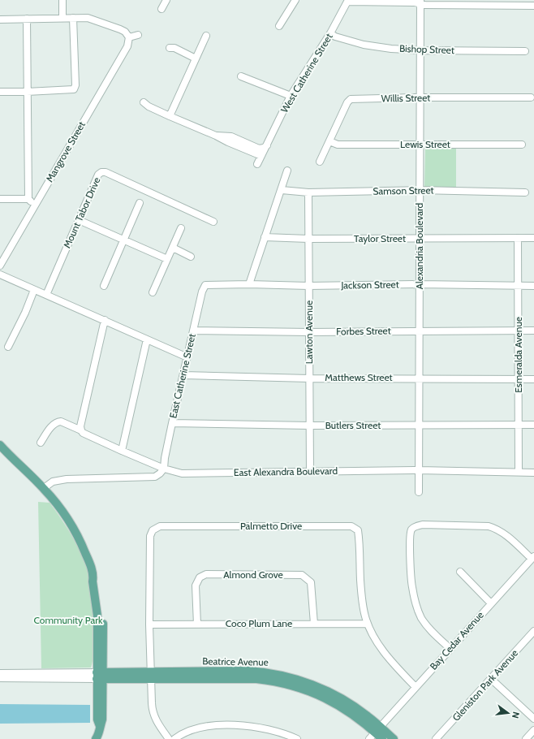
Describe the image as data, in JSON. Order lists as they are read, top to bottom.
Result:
{
  "streets": {
    "main road": ["Beatrice Avenue"],
    "street": [
      "Bishop Street",
      "West Catherine Street",
      "Willis Street",
      "Lewis Street",
      "Mangrove Street",
      "Samson Street",
      "Mount Tabor Drive",
      "Taylor Street",
      "Alexandria Boulevard",
      "Jackson Street",
      "Forbes Street",
      "Lawton Avenue",
      "Esmeralda Avenue",
      "East Catherine Street",
      "Matthews Street",
      "Butlers Street",
      "East Alexandra Boulevard",
      "Palmetto Drive",
      "Almond Grove",
      "Coco Plum Lane",
      "Bay Cedar Avenue",
      "Gleniston Park Avenue"
    ]
  },
  "crossings": [
    ["Bishop Street", "West Catherine Street"],
    ["Bishop Street", "Alexandria Boulevard"],
    ["Willis Street", "Lewis Street"],
    ["Willis Street", "Alexandria Boulevard"],
    ["Lewis Street", "Alexandria Boulevard"],
    ["Samson Street", "Alexandria Boulevard"],
    ["Samson Street", "Lawton Avenue"],
    ["Taylor Street", "Alexandria Boulevard"],
    ["Taylor Street", "Lawton Avenue"],
    ["Taylor Street", "Esmeralda Avenue"],
    ["Alexandria Boulevard", "Jackson Street"],
    ["Alexandria Boulevard", "Forbes Street"],
    ["Alexandria Boulevard", "Matthews Street"],
    ["Alexandria Boulevard", "Butlers Street"],
    ["Alexandria Boulevard", "East Alexandra Boulevard"],
    ["Jackson Street", "Lawton Avenue"],
    ["Jackson Street", "Esmeralda Avenue"],
    ["Jackson Street", "East Catherine Street"],
    ["Forbes Street", "Lawton Avenue"],
    ["Forbes Street", "Esmeralda Avenue"],
    ["Forbes Street", "East Catherine Street"],
    ["Lawton Avenue", "Matthews Street"],
    ["Lawton Avenue", "Butlers Street"],
    ["Lawton Avenue", "East Alexandra Boulevard"],
    ["Esmeralda Avenue", "Matthews Street"],
    ["Esmeralda Avenue", "Butlers Street"],
    ["Esmeralda Avenue", "East Alexandra Boulevard"],
    ["East Catherine Street", "Matthews Street"],
    ["East Catherine Street", "Butlers Street"],
    ["East Catherine Street", "East Alexandra Boulevard"],
    ["Palmetto Drive", "Coco Plum Lane"],
    ["Palmetto Drive", "Bay Cedar Avenue"],
    ["Palmetto Drive", "Beatrice Avenue"],
    ["Almond Grove", "Coco Plum Lane"],
    ["Bay Cedar Avenue", "Beatrice Avenue"]
  ],
  "parks": ["Community Park"],
  "north": "right"
}
